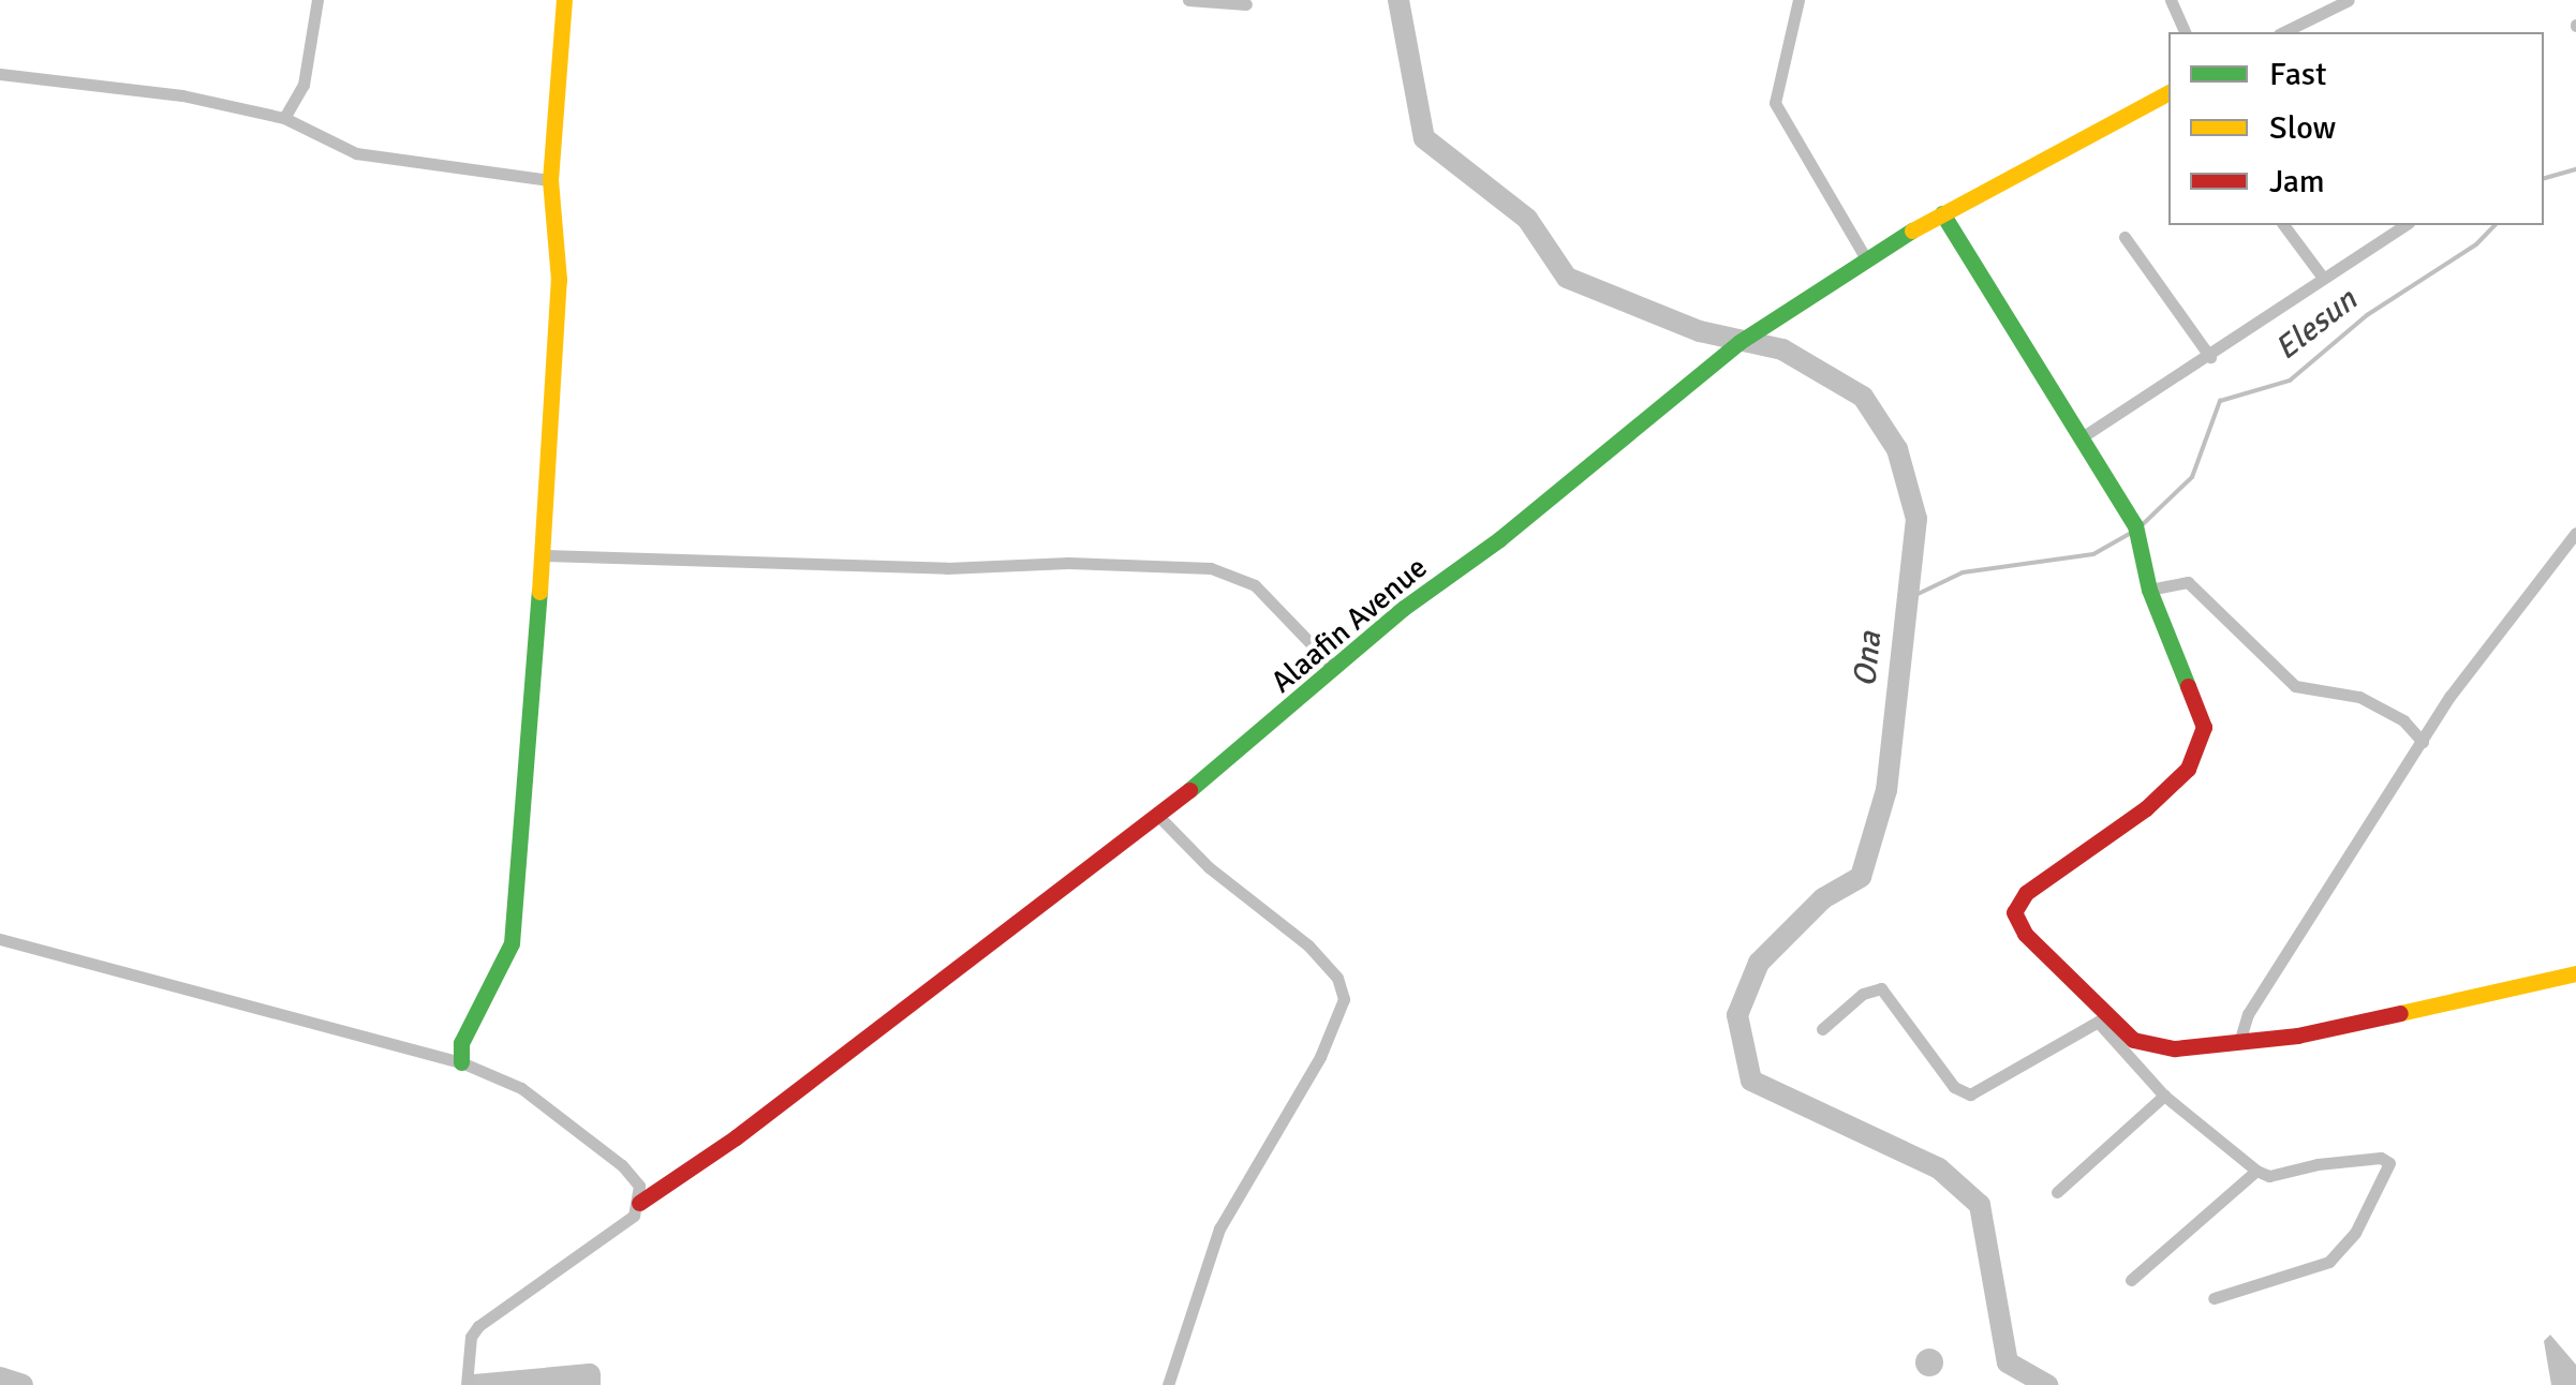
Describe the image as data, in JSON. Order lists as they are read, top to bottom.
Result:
{
  "streets": {
    "street": ["Alaafin Avenue"]
  },
  "water": ["Elesun", "Ona"],
  "legend": ["Fast", "Slow", "Jam"]
}
